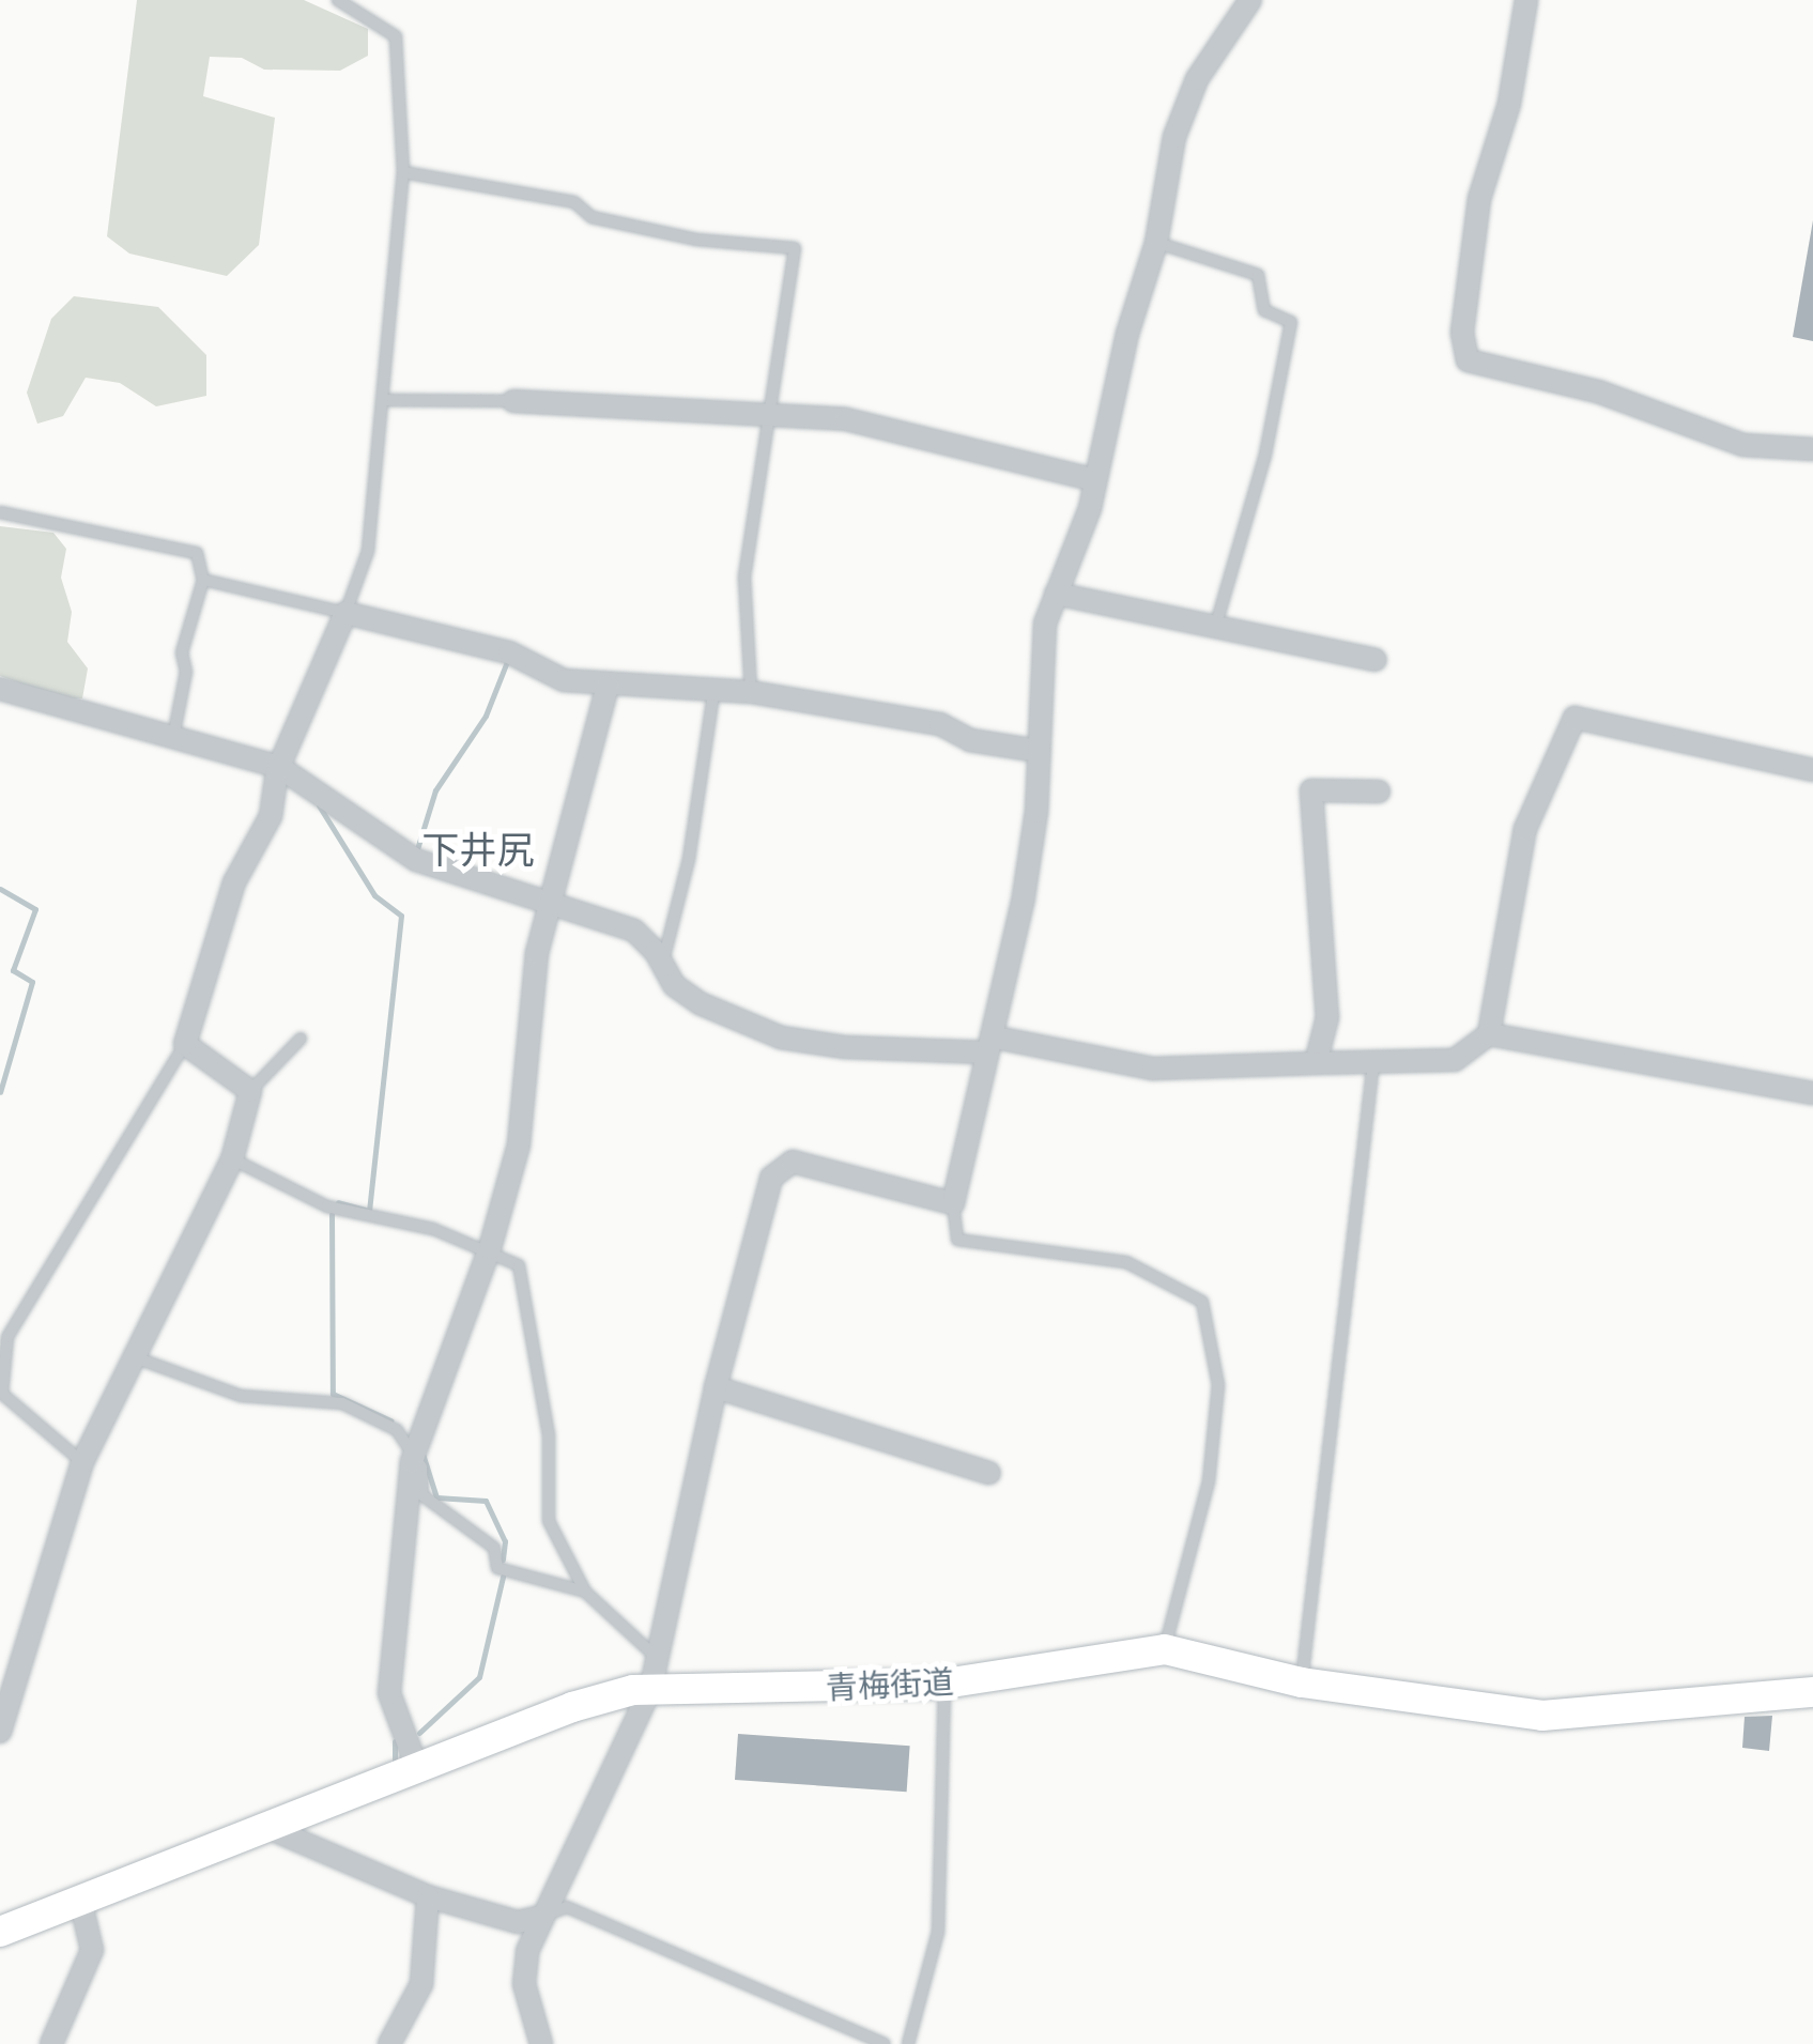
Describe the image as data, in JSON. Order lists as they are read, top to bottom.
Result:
{
  "streets": {
    "main road": ["青梅街道"]
  },
  "districts": ["下井尻"]
}
